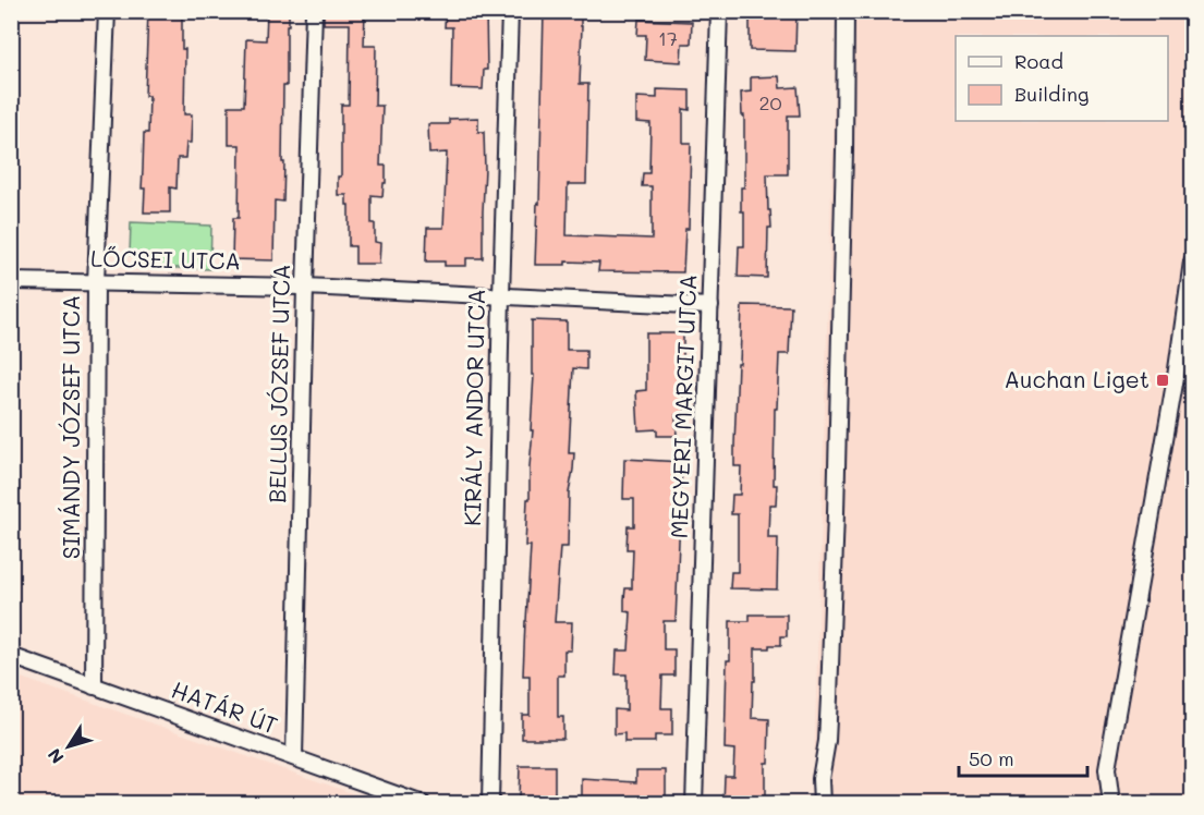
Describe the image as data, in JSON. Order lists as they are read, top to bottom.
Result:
{
  "streets": {
    "street": [
      "LŐCSEI UTCA",
      "BELLUS JÓZSEF UTCA",
      "MEGYERI MARGIT UTCA",
      "KIRÁLY ANDOR UTCA",
      "SIMÁNDY JÓZSEF UTCA",
      "HATÁR ÚT"
    ]
  },
  "crossings": [
    ["LŐCSEI UTCA", "BELLUS JÓZSEF UTCA"],
    ["LŐCSEI UTCA", "MEGYERI MARGIT UTCA"],
    ["LŐCSEI UTCA", "KIRÁLY ANDOR UTCA"],
    ["LŐCSEI UTCA", "SIMÁNDY JÓZSEF UTCA"],
    ["BELLUS JÓZSEF UTCA", "HATÁR ÚT"],
    ["SIMÁNDY JÓZSEF UTCA", "HATÁR ÚT"]
  ],
  "places": {
    "transit": ["Auchan Liget"]
  },
  "house_numbers": ["17", "20"],
  "legend": ["Road", "Building"],
  "scale_bar": "50 m",
  "north": "bottom left"
}
